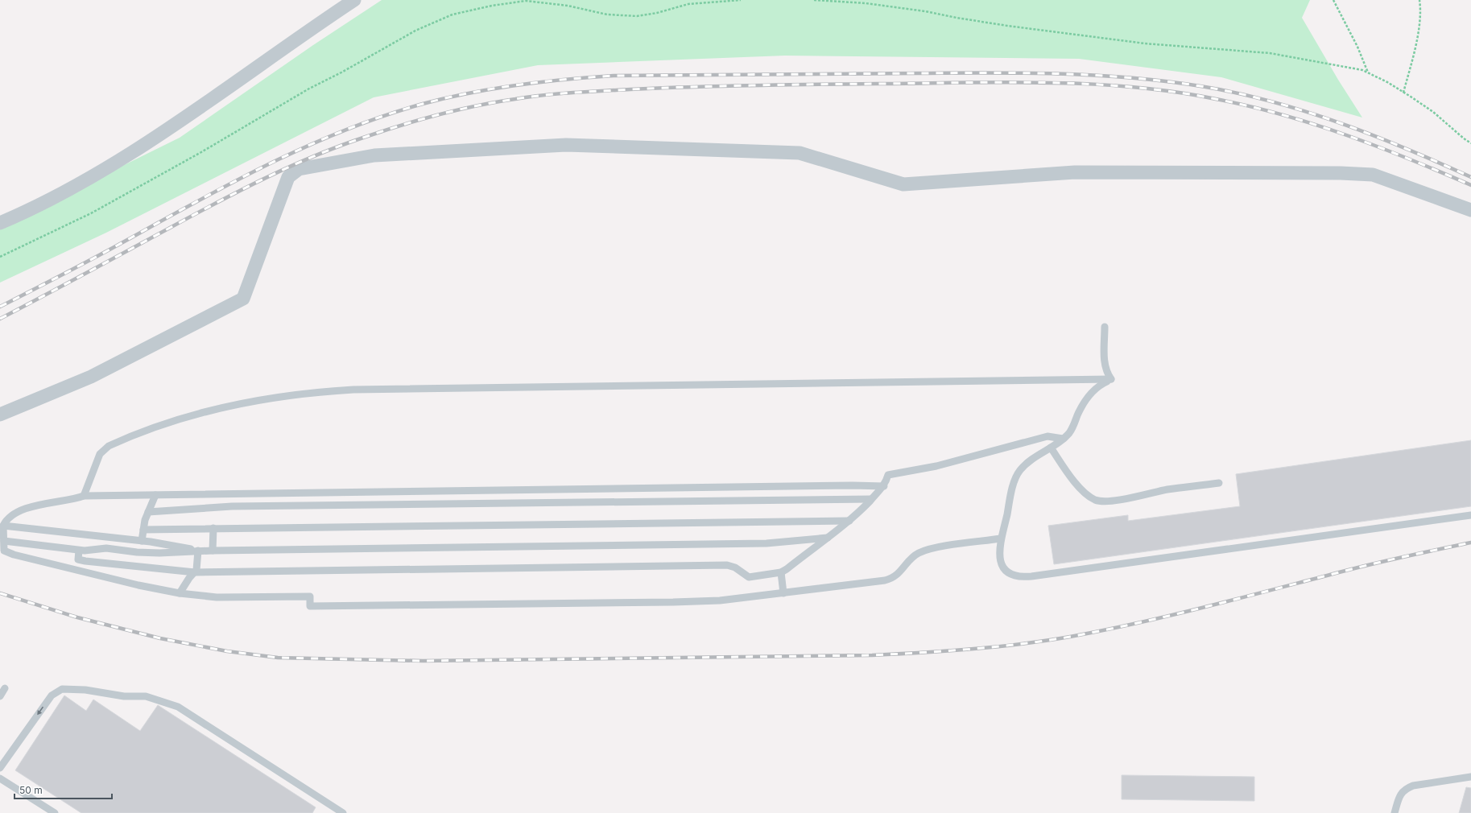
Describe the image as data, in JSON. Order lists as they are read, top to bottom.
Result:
{
  "scale_bar": "50 m"
}
